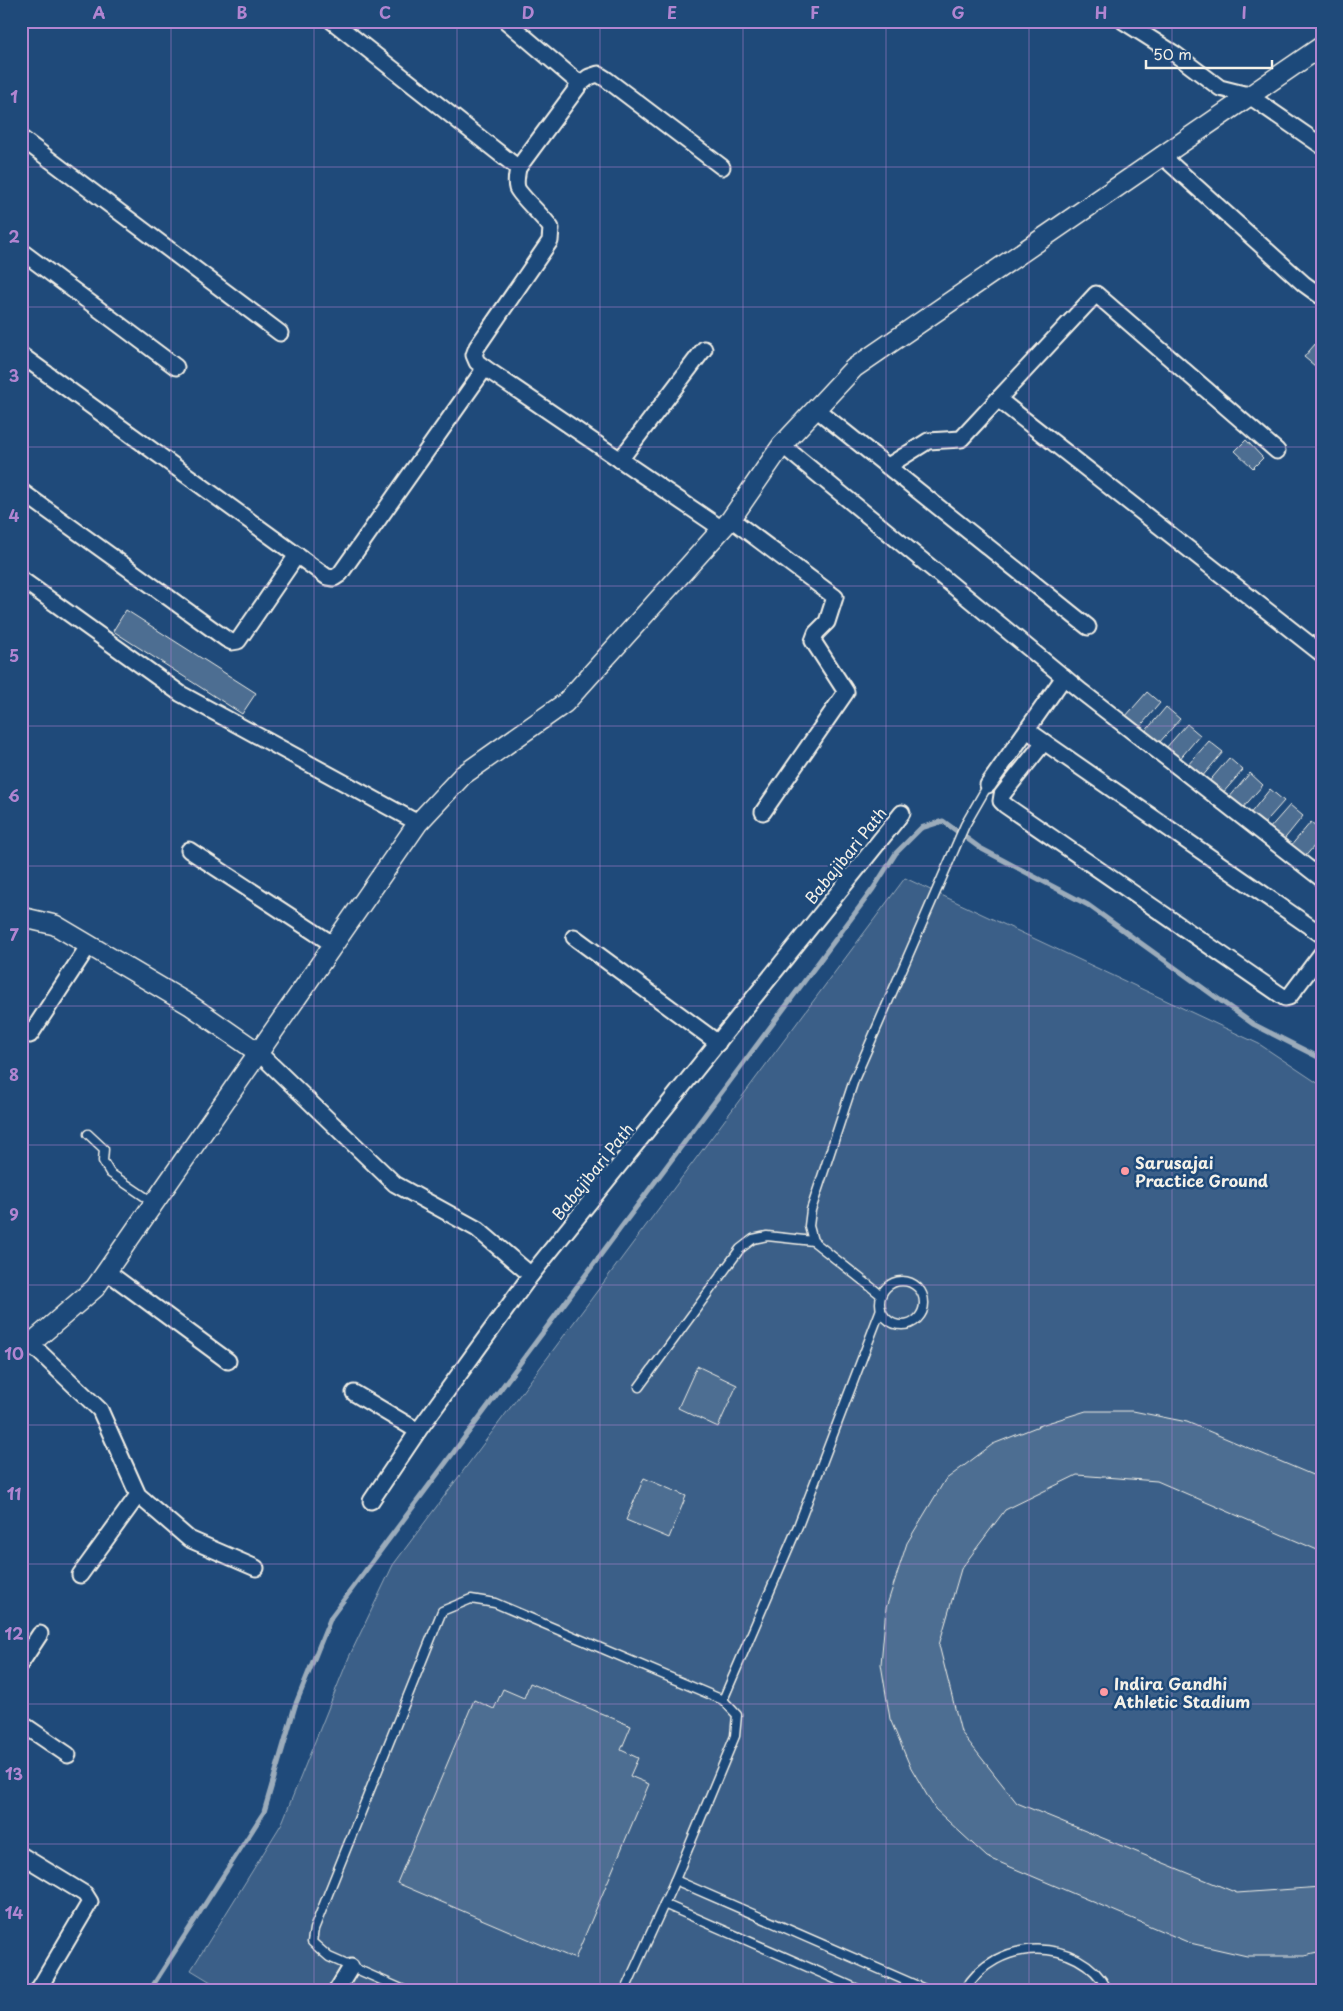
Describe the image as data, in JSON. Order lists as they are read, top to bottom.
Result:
{
  "streets": {
    "street": ["Babajibari Path"]
  },
  "places": ["Sarusajai Practice Ground", "Indira Gandhi Athletic Stadium"],
  "scale_bar": "50 m",
  "grid": {
    "columns": [
      "A",
      "B",
      "C",
      "D",
      "E",
      "F",
      "G",
      "H",
      "I"
    ],
    "rows": [
      "1",
      "2",
      "3",
      "4",
      "5",
      "6",
      "7",
      "8",
      "9",
      "10",
      "11",
      "12",
      "13",
      "14"
    ]
  }
}
